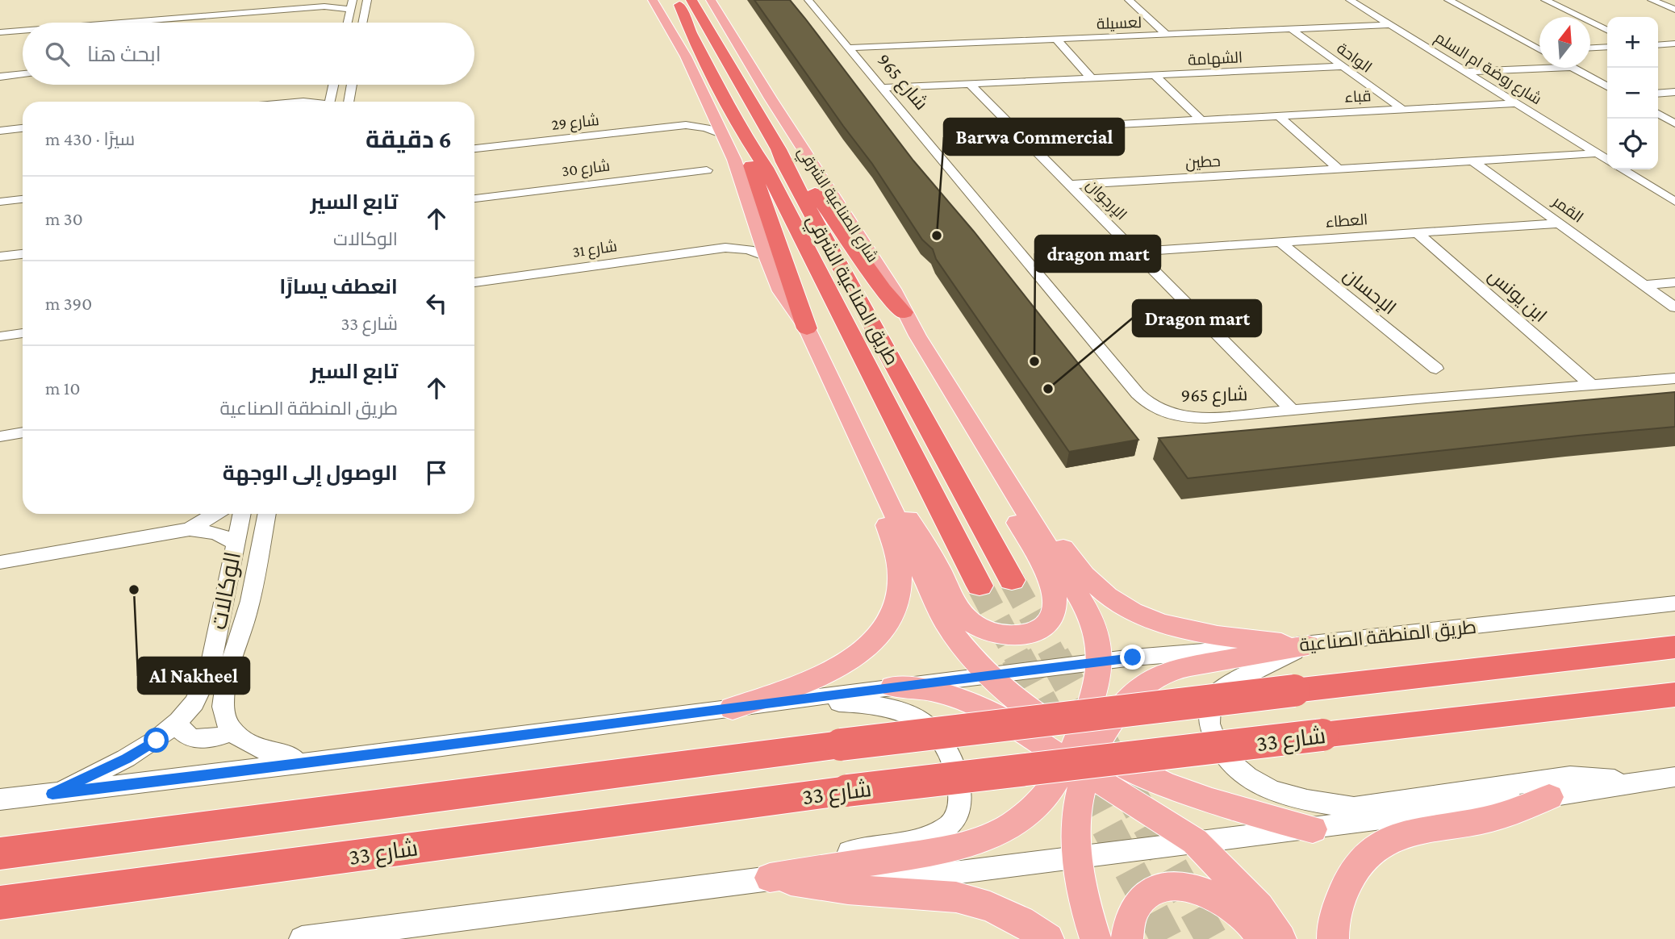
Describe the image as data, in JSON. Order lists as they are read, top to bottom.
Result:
{
  "streets": {
    "highway": ["طريق الصناعية الشرقي", "شارع 33"],
    "main road": ["شارع الصناعية الشرقي"],
    "street": [
      "لعسيلة",
      "الواحة",
      "الشهامة",
      "شارع روضة ام السلم",
      "شارع 965",
      "قباء",
      "شارع 29",
      "حطين",
      "شارع 30",
      "الإرجوان",
      "القمر",
      "العطاء",
      "شارع 31",
      "الإحسان",
      "ابن يونس",
      "الوكالات",
      "طريق المنطقة الصناعية"
    ]
  },
  "crossings": [
    ["لعسيلة", "الواحة"],
    ["لعسيلة", "شارع روضة ام السلم"],
    ["لعسيلة", "شارع 965"],
    ["الواحة", "الشهامة"],
    ["الواحة", "قباء"],
    ["الشهامة", "شارع 965"],
    ["الشهامة", "الإرجوان"],
    ["شارع روضة ام السلم", "قباء"],
    ["شارع روضة ام السلم", "حطين"],
    ["شارع 965", "الإرجوان"],
    ["شارع 965", "ابن يونس"],
    ["قباء", "الإرجوان"],
    ["حطين", "الإرجوان"],
    ["حطين", "القمر"],
    ["الإرجوان", "العطاء"],
    ["شارع الصناعية الشرقي", "طريق الصناعية الشرقي"],
    ["القمر", "العطاء"],
    ["العطاء", "الإحسان"],
    ["العطاء", "ابن يونس"]
  ],
  "places": [
    "Barwa Commercial",
    "dragon mart",
    "Dragon mart",
    "Al Nakheel"
  ],
  "north": "top",
  "page": {
    "map_buttons": ["+", "−"],
    "search": "ابحث هنا",
    "heading": ["6 دقيقة", "سيرًا · 430 m"],
    "list": [
      ["تابع السير", "الوكالات", "30 m"],
      ["انعطف يسارًا", "شارع 33", "390 m"],
      ["تابع السير", "طريق المنطقة الصناعية", "10 m"],
      "الوصول إلى الوجهة"
    ]
  }
}
